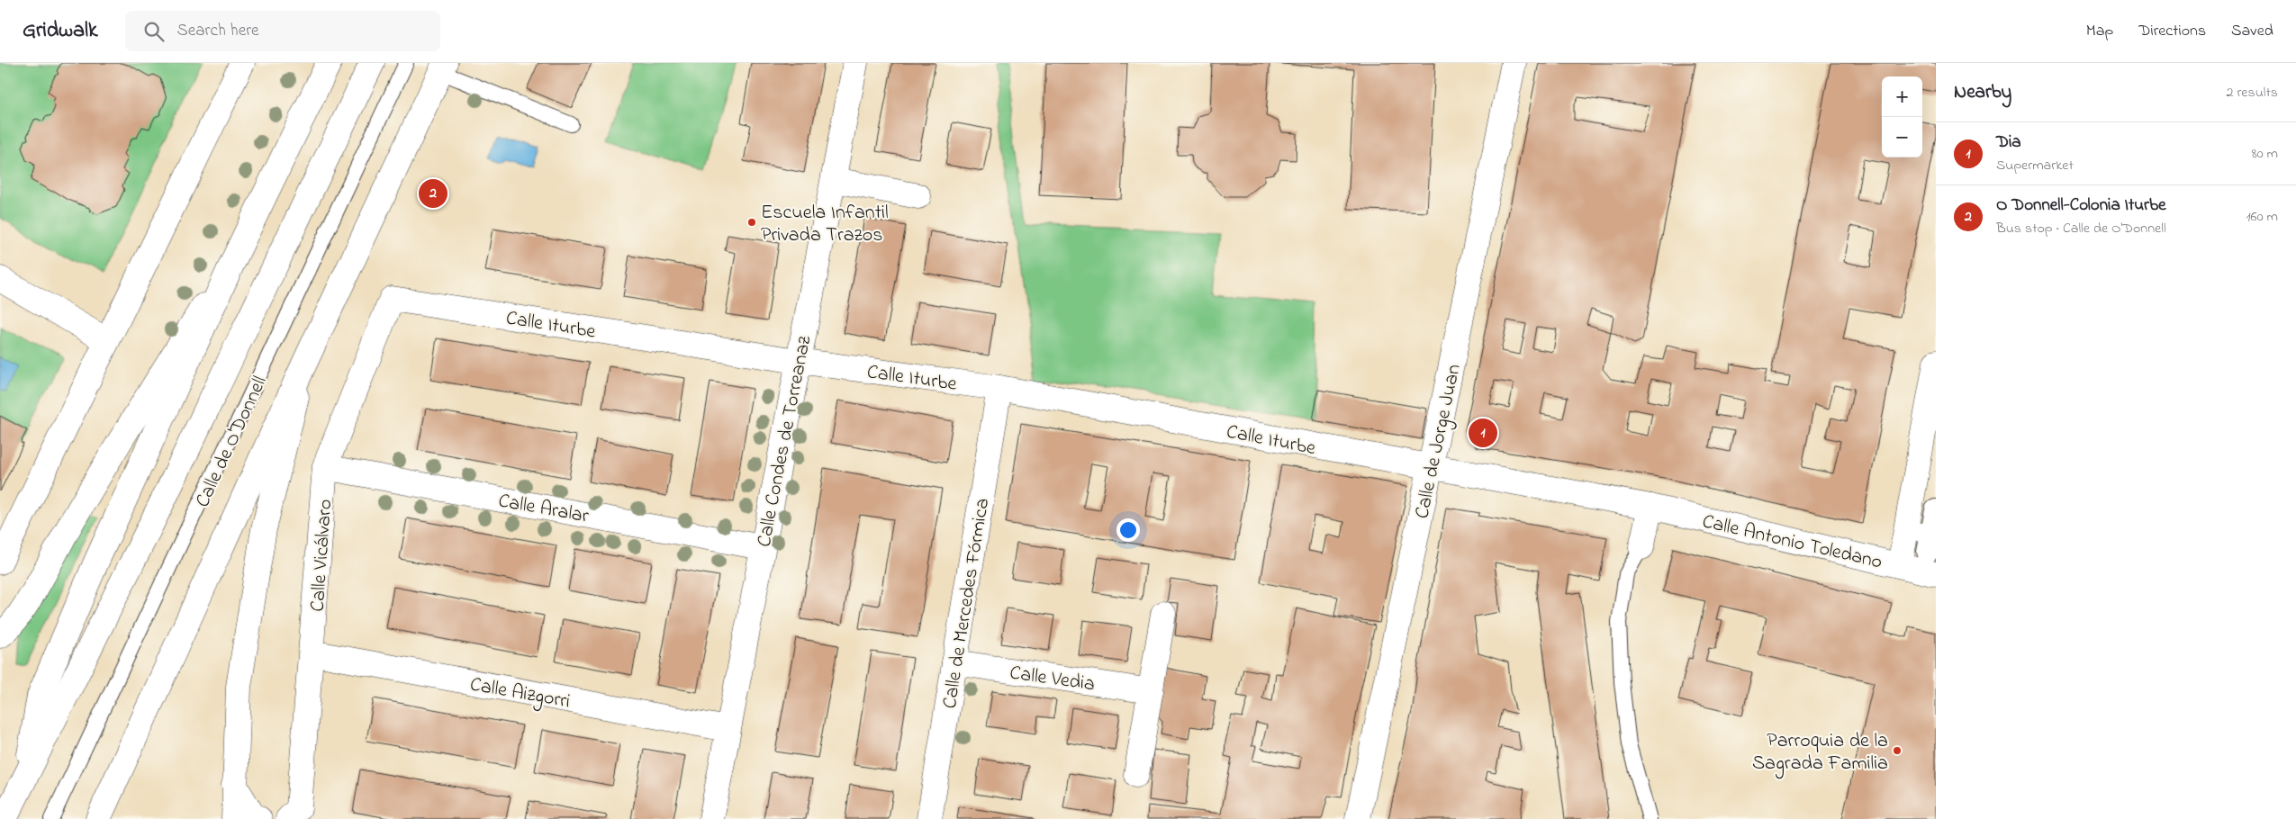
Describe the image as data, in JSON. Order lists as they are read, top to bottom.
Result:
{
  "streets": {
    "street": [
      "Calle Iturbe",
      "Calle de O'Donnell",
      "Calle Condes de Torreanaz",
      "Calle de Jorge Juan",
      "Calle Aralar",
      "Calle Antonio Toledano",
      "Calle Vicálvaro",
      "Calle de Mercedes Fórmica",
      "Calle Vedia",
      "Calle Aizgorri"
    ]
  },
  "crossings": [
    ["Calle Iturbe", "Calle Condes de Torreanaz"],
    ["Calle Iturbe", "Calle de Jorge Juan"],
    ["Calle Iturbe", "Calle Antonio Toledano"],
    ["Calle Iturbe", "Calle Vicálvaro"],
    ["Calle Iturbe", "Calle de Mercedes Fórmica"],
    ["Calle Condes de Torreanaz", "Calle Aralar"],
    ["Calle Condes de Torreanaz", "Calle Aizgorri"],
    ["Calle de Jorge Juan", "Calle Antonio Toledano"],
    ["Calle Aralar", "Calle Vicálvaro"],
    ["Calle Vicálvaro", "Calle Aizgorri"],
    ["Calle de Mercedes Fórmica", "Calle Vedia"]
  ],
  "places": ["Escuela Infantil Privada Trazos", "Parroquia de la Sagrada Familia"],
  "page": {
    "header": "Gridwalk",
    "search": "Search here",
    "nav": ["Map", "Directions", "Saved"],
    "heading": ["Nearby", "2 results"],
    "map_buttons": ["+", "−"],
    "list": [
      {
        "mark": "1",
        "name": "Dia",
        "note": "Supermarket",
        "value": "80 m"
      },
      {
        "mark": "2",
        "name": "O Donnell-Colonia Iturbe",
        "note": "Bus stop · Calle de O'Donnell",
        "value": "160 m"
      }
    ],
    "pins": ["2", "1"]
  }
}
